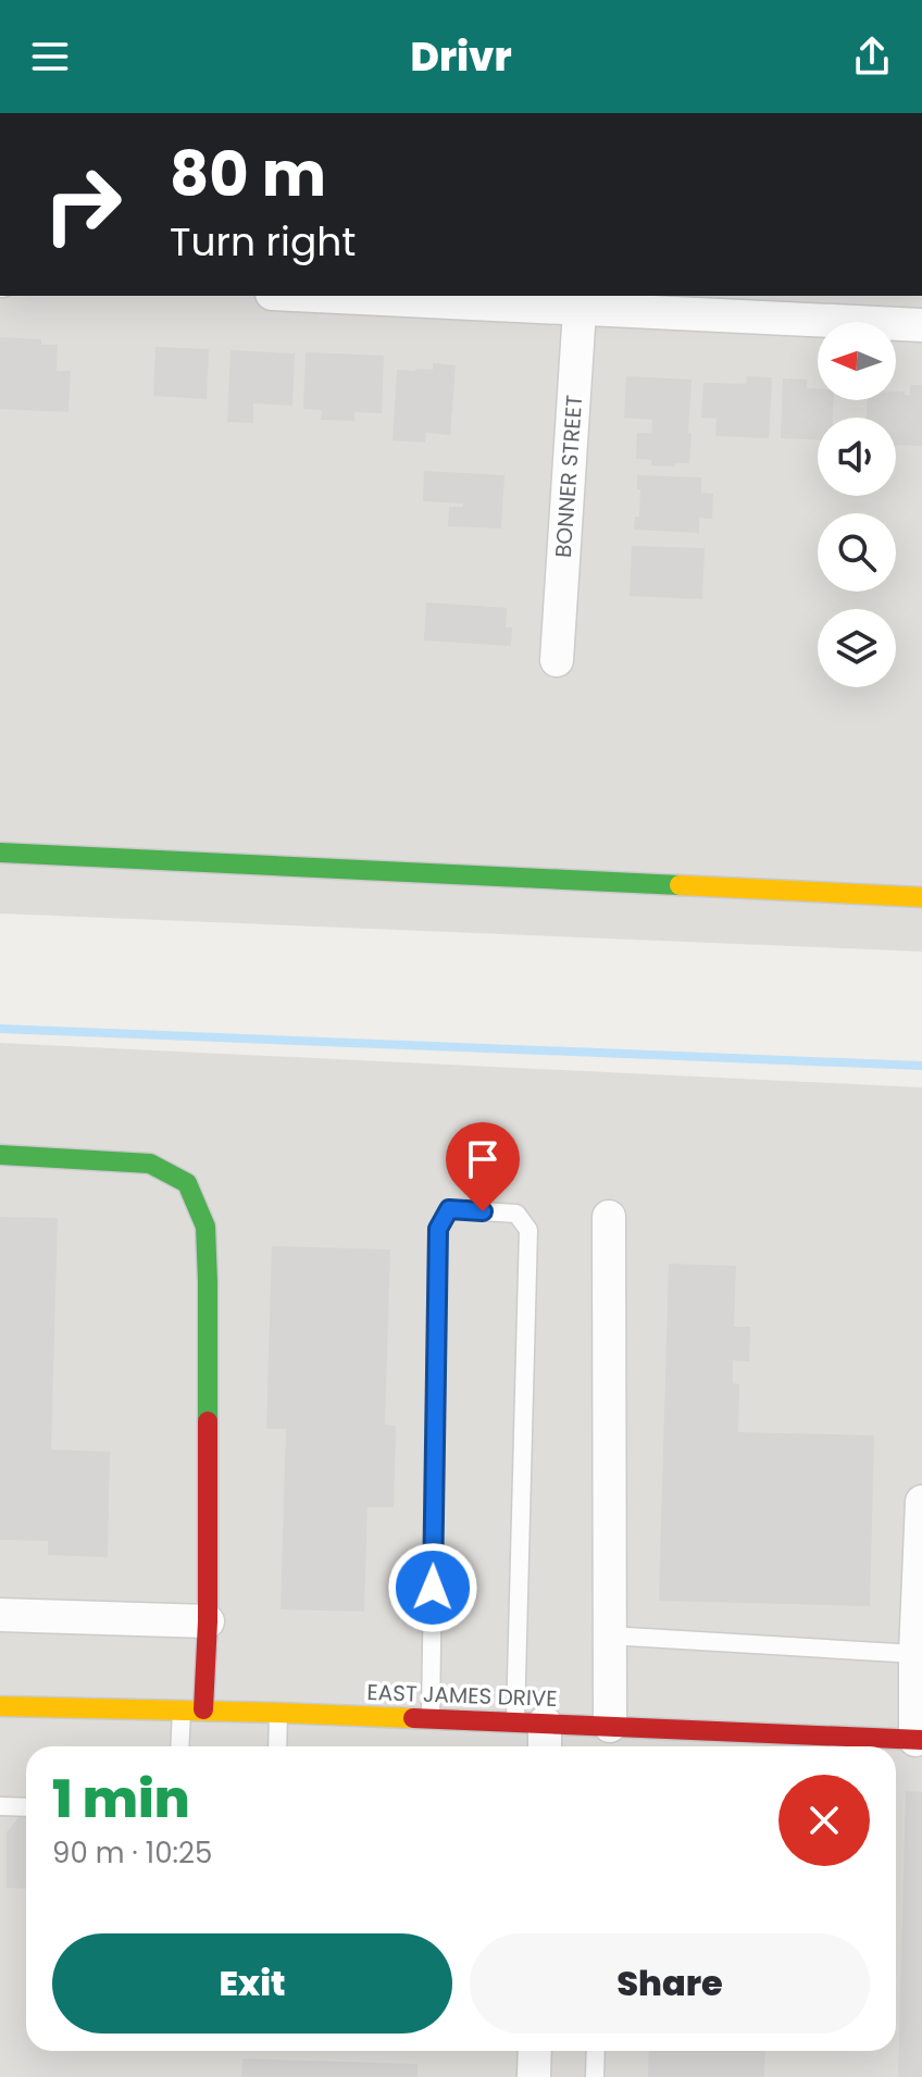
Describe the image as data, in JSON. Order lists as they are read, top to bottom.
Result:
{
  "streets": {
    "street": ["BONNER STREET", "EAST JAMES DRIVE"]
  },
  "north": "left",
  "page": {
    "header": "Drivr",
    "turn": ["80 m", "Turn right"],
    "heading": ["1 min", "90 m · 10:25"],
    "buttons": ["Exit", "Share"]
  }
}
